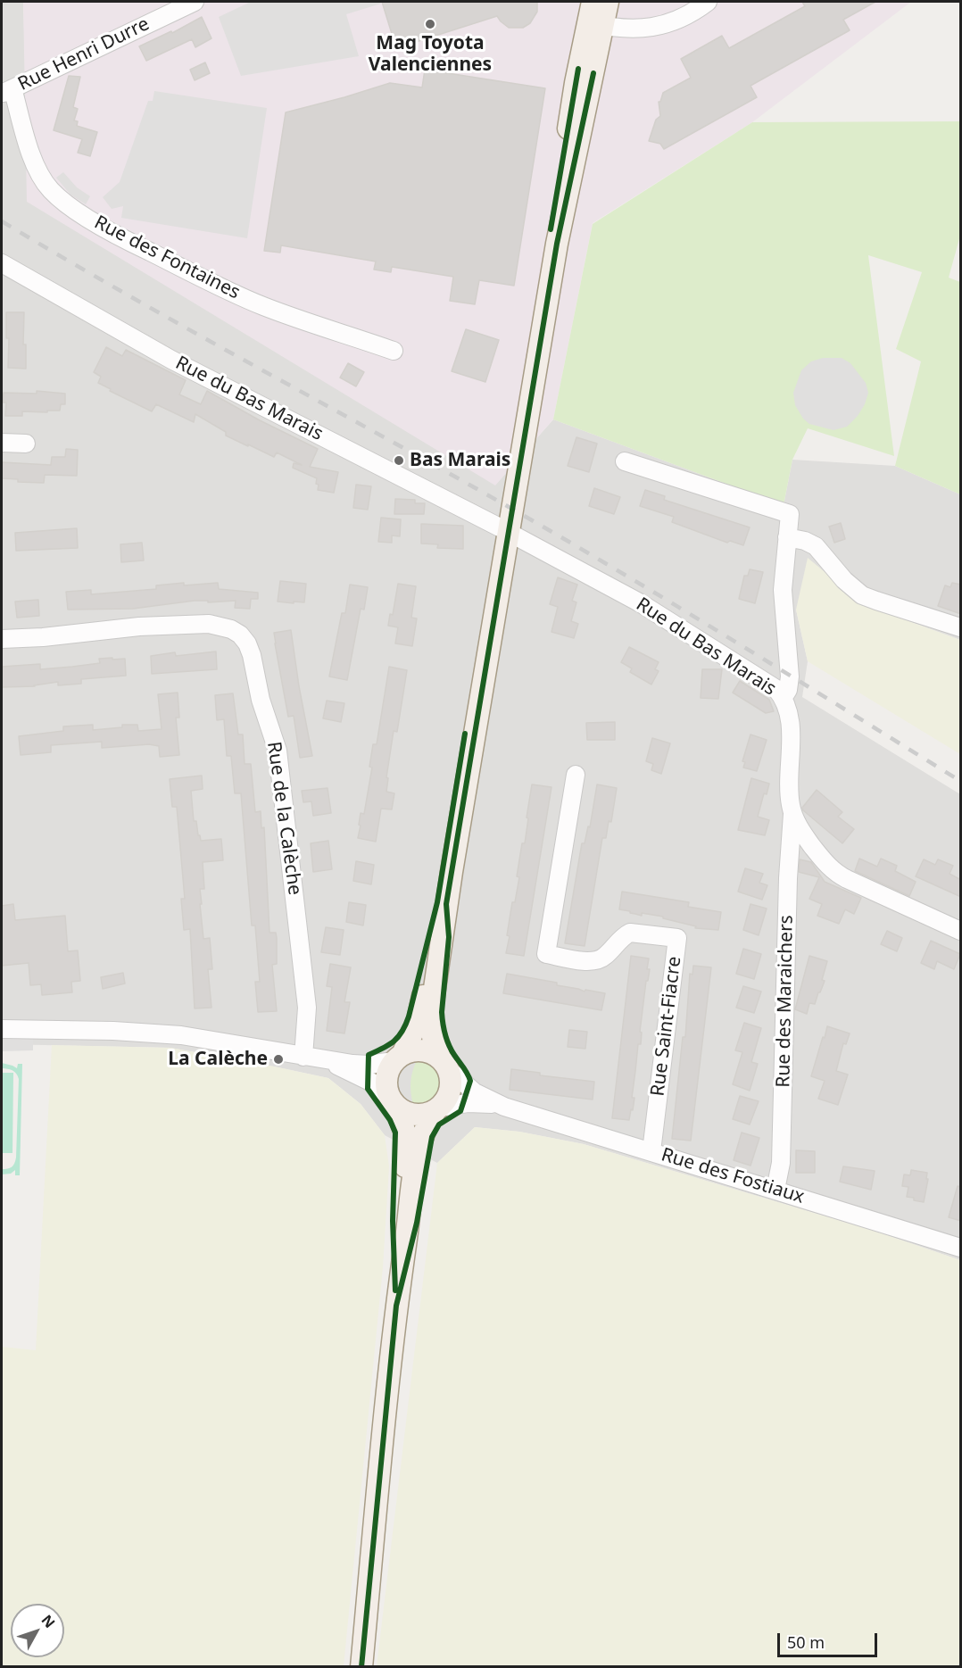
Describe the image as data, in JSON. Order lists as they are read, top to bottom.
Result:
{
  "streets": {
    "street": [
      "Rue Henri Durre",
      "Rue des Fontaines",
      "Rue du Bas Marais",
      "Rue de la Calèche",
      "Rue des Maraichers",
      "Rue Saint-Fiacre",
      "Rue des Fostiaux"
    ]
  },
  "crossings": [
    ["Rue Henri Durre", "Rue des Fontaines"],
    ["Rue du Bas Marais", "Rue des Maraichers"],
    ["Rue des Maraichers", "Rue des Fostiaux"],
    ["Rue Saint-Fiacre", "Rue des Fostiaux"]
  ],
  "places": ["Mag Toyota Valenciennes", "Bas Marais", "La Calèche"],
  "scale_bar": "50 m",
  "north": "top right"
}
